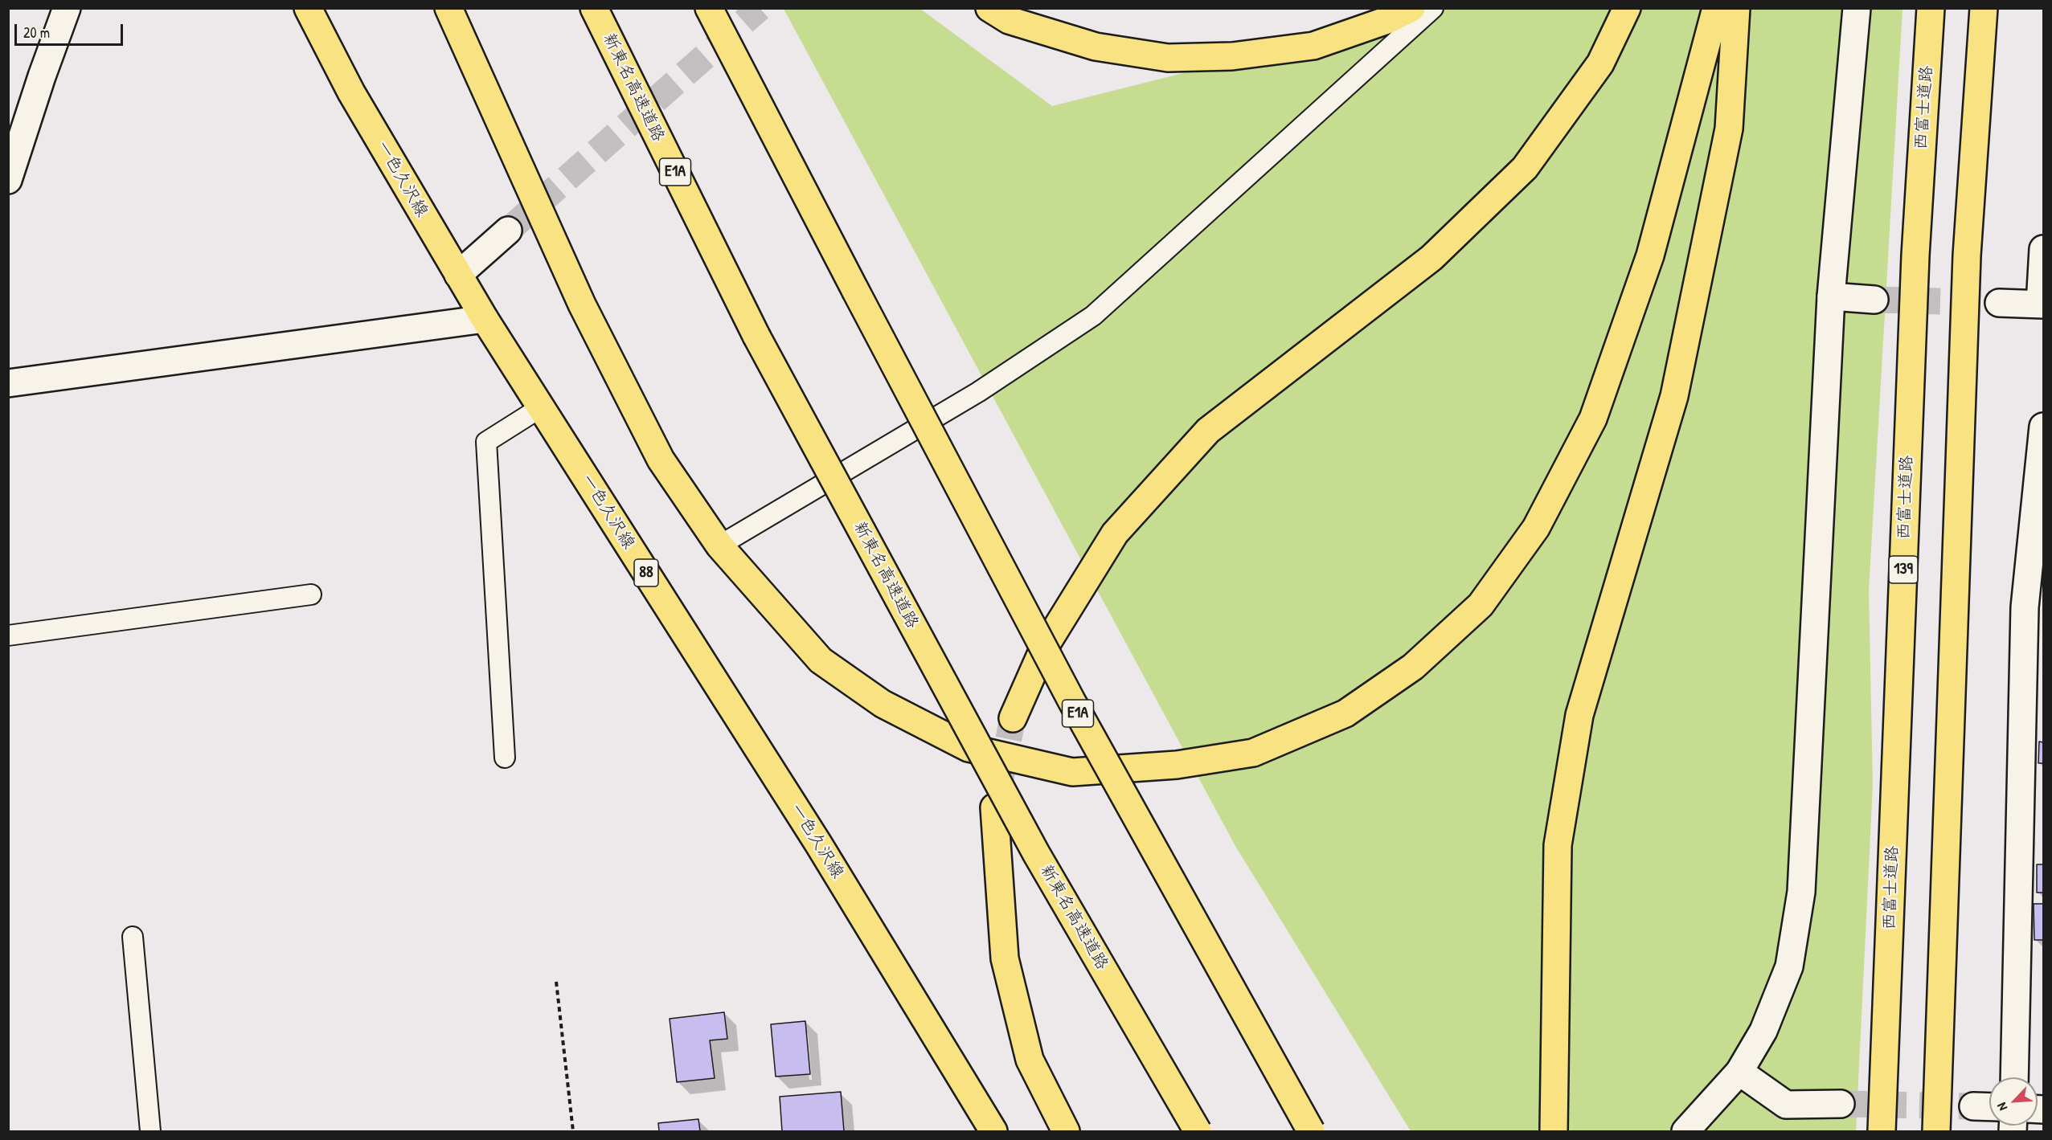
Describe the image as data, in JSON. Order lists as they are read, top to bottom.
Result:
{
  "streets": {
    "main road": [
      "新東名高速道路",
      "西富士道路",
      "E1A",
      "一色久沢線",
      "139",
      "88"
    ]
  },
  "scale_bar": "20 m",
  "north": "bottom left"
}
